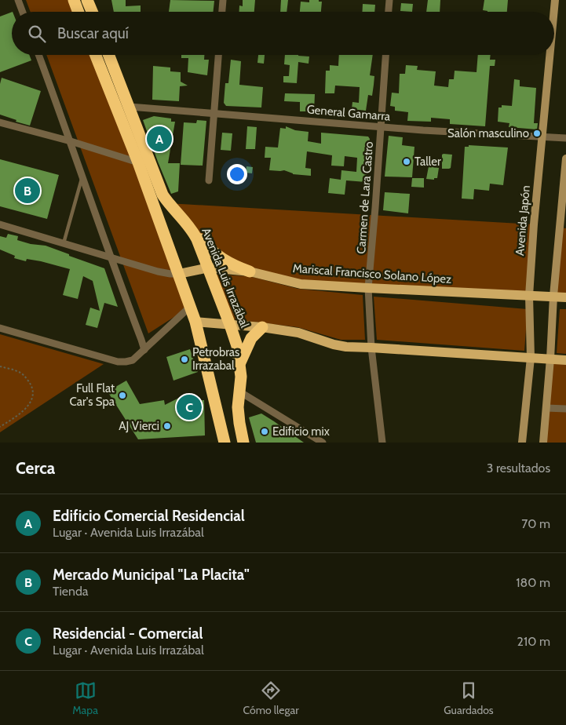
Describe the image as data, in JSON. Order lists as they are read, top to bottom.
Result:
{
  "streets": {
    "highway": ["Avenida Luis Irrazábal"],
    "main road": ["Avenida Japón", "Mariscal Francisco Solano López"],
    "street": ["General Gamarra", "Carmen de Lara Castro"]
  },
  "crossings": [
    ["General Gamarra", "Carmen de Lara Castro"],
    ["General Gamarra", "Avenida Japón"],
    ["General Gamarra", "Avenida Luis Irrazábal"],
    ["Carmen de Lara Castro", "Mariscal Francisco Solano López"],
    ["Avenida Japón", "Mariscal Francisco Solano López"],
    ["Mariscal Francisco Solano López", "Avenida Luis Irrazábal"]
  ],
  "places": [
    "Salón masculino",
    "Taller",
    "Petrobras Irrazabal",
    "Full Flat Car's Spa",
    "AJ Vierci",
    "Edificio mix"
  ],
  "page": {
    "search": "Buscar aquí",
    "pins": ["A", "B", "C"],
    "heading": ["Cerca", "3 resultados"],
    "list": [
      {
        "mark": "A",
        "name": "Edificio Comercial Residencial",
        "note": "Lugar · Avenida Luis Irrazábal",
        "value": "70 m"
      },
      {
        "mark": "B",
        "name": "Mercado Municipal \"La Placita\"",
        "note": "Tienda",
        "value": "180 m"
      },
      {
        "mark": "C",
        "name": "Residencial - Comercial",
        "note": "Lugar · Avenida Luis Irrazábal",
        "value": "210 m"
      }
    ],
    "nav": ["Mapa", "Cómo llegar", "Guardados"]
  }
}
